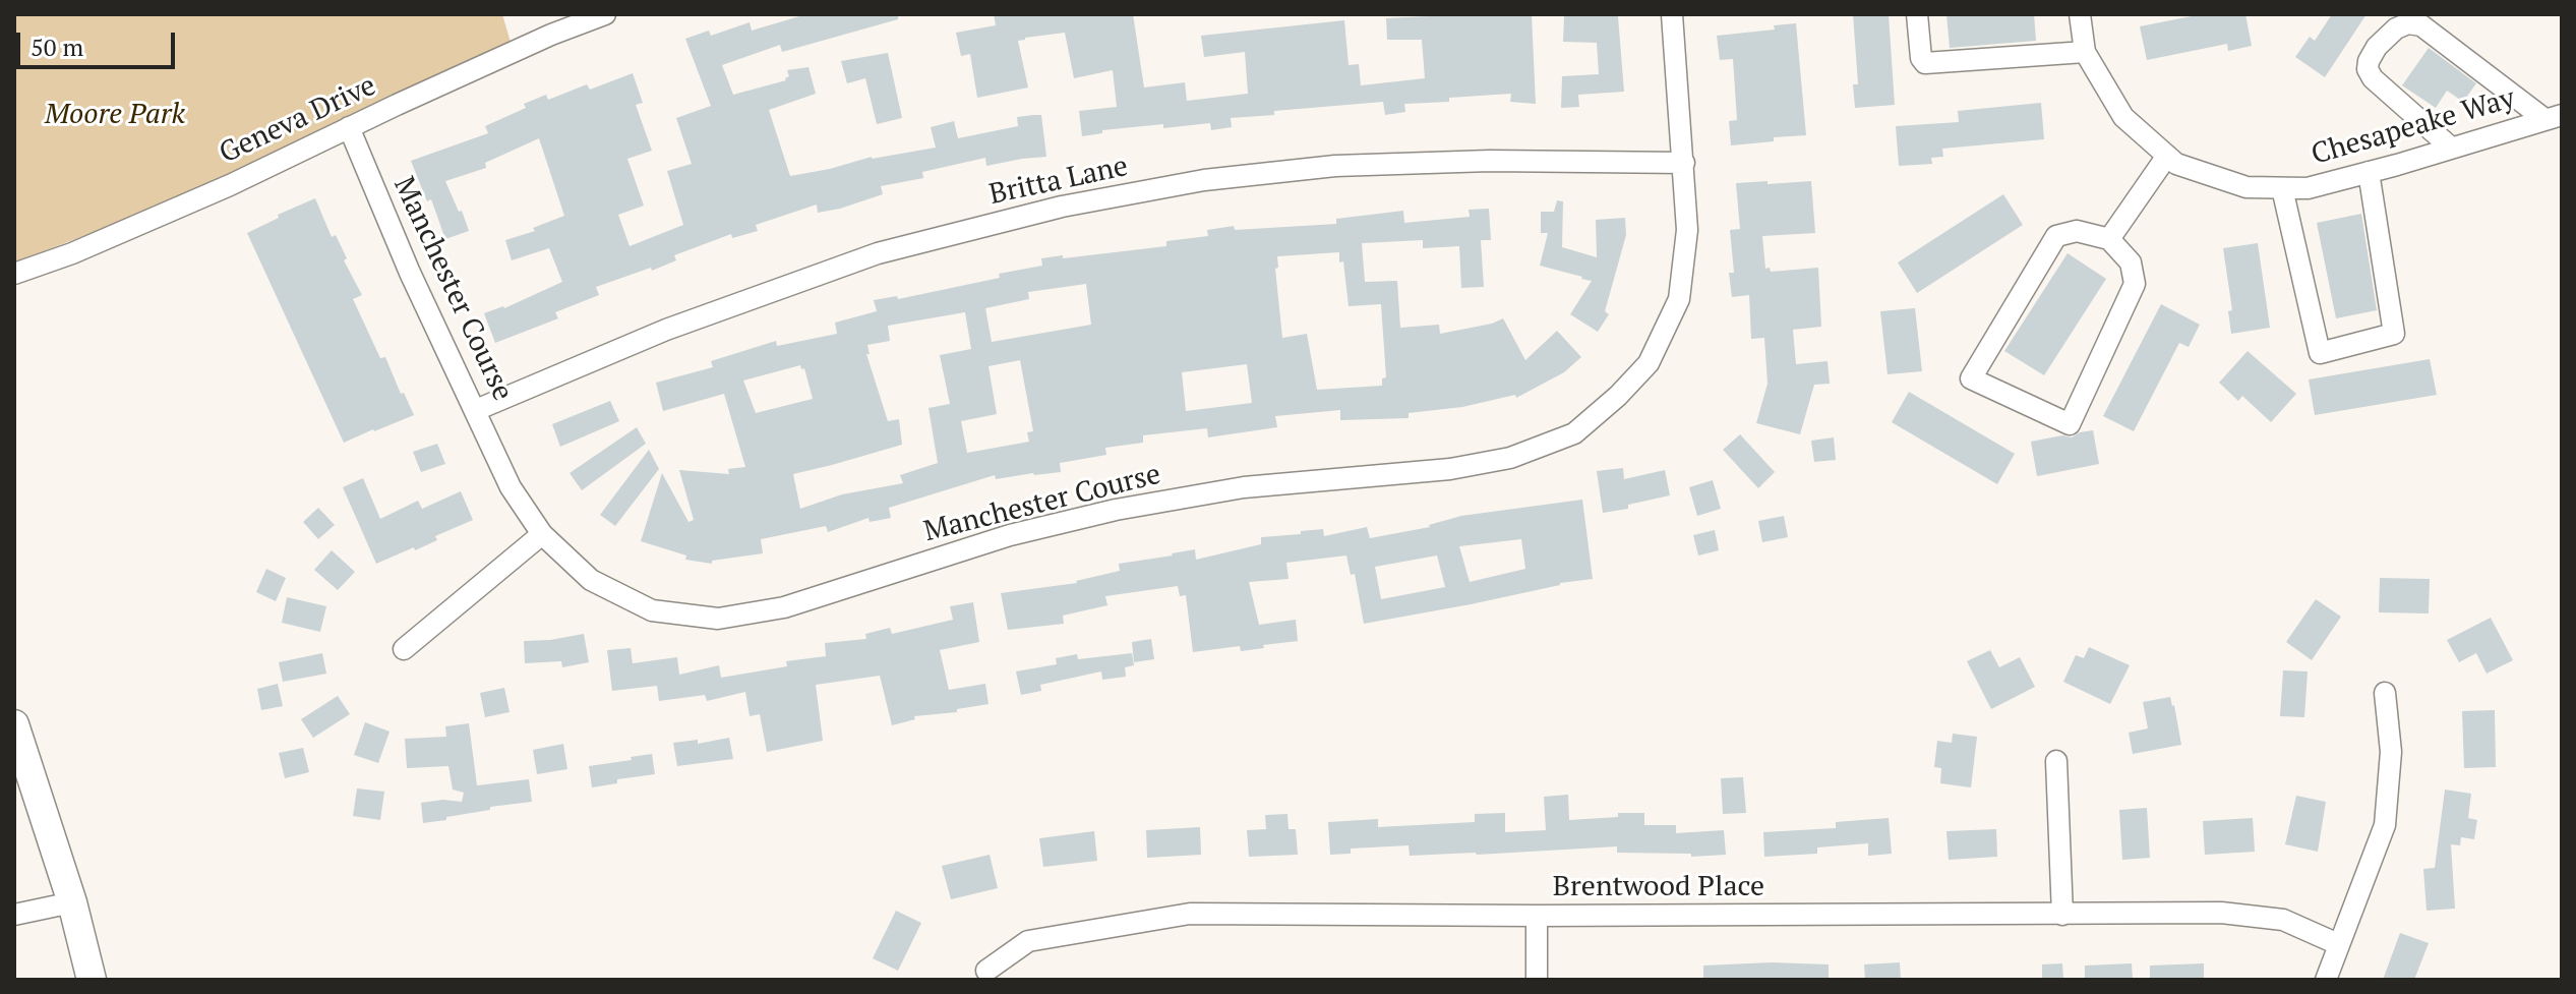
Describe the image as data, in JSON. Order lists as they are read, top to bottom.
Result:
{
  "streets": {
    "street": [
      "Geneva Drive",
      "Chesapeake Way",
      "Britta Lane",
      "Manchester Course",
      "Brentwood Place"
    ]
  },
  "crossings": [
    ["Geneva Drive", "Manchester Course"],
    ["Britta Lane", "Manchester Course"]
  ],
  "parks": ["Moore Park"],
  "scale_bar": "50 m"
}
